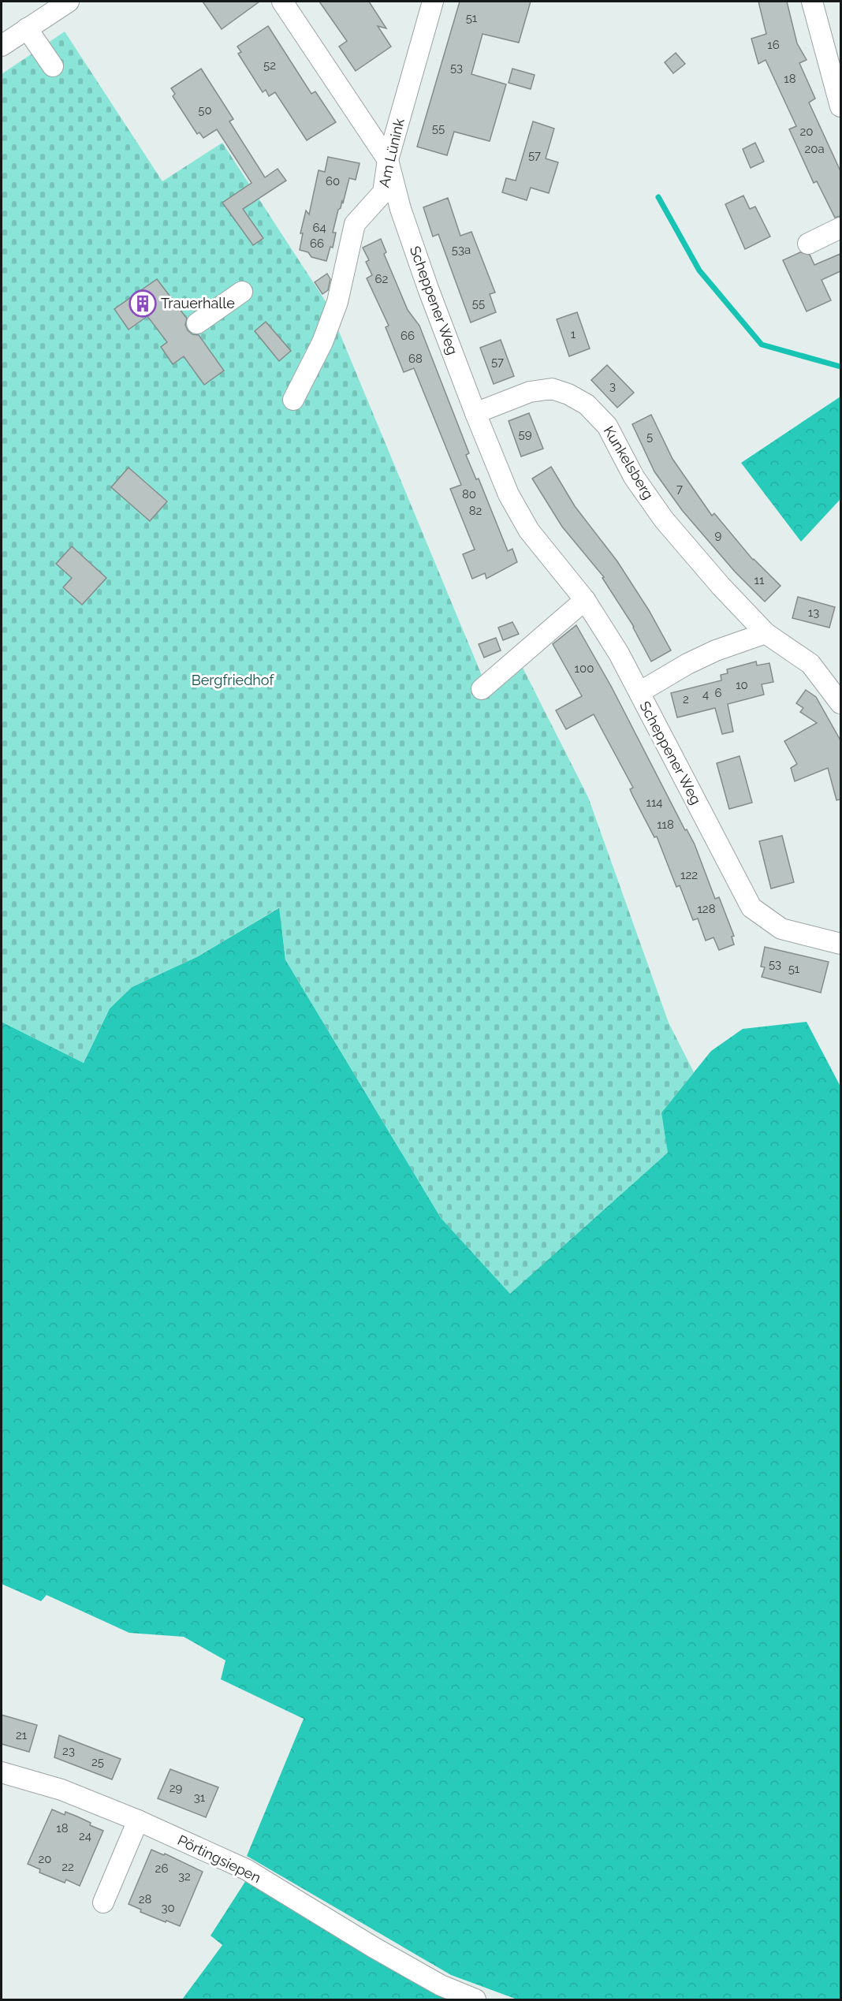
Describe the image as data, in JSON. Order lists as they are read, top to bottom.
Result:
{
  "streets": {
    "street": [
      "Am Lünink",
      "Scheppener Weg",
      "Kunkelsberg",
      "Pörtingsiepen"
    ]
  },
  "crossings": [
    ["Am Lünink", "Scheppener Weg"],
    ["Scheppener Weg", "Kunkelsberg"]
  ],
  "parks": ["Bergfriedhof"],
  "places": {
    "building": ["Trauerhalle"]
  },
  "house_numbers": [
    "51",
    "16",
    "52",
    "53",
    "18",
    "50",
    "55",
    "20",
    "20a",
    "57",
    "60",
    "64",
    "66",
    "53a",
    "62",
    "55",
    "1",
    "66",
    "68",
    "57",
    "3",
    "59",
    "5",
    "7",
    "80",
    "82",
    "9",
    "11",
    "13",
    "100",
    "10",
    "6",
    "4",
    "2",
    "114",
    "118",
    "122",
    "128",
    "53",
    "51",
    "21",
    "23",
    "25",
    "29",
    "31",
    "18",
    "24",
    "20",
    "22",
    "26",
    "32",
    "28",
    "30"
  ]
}
